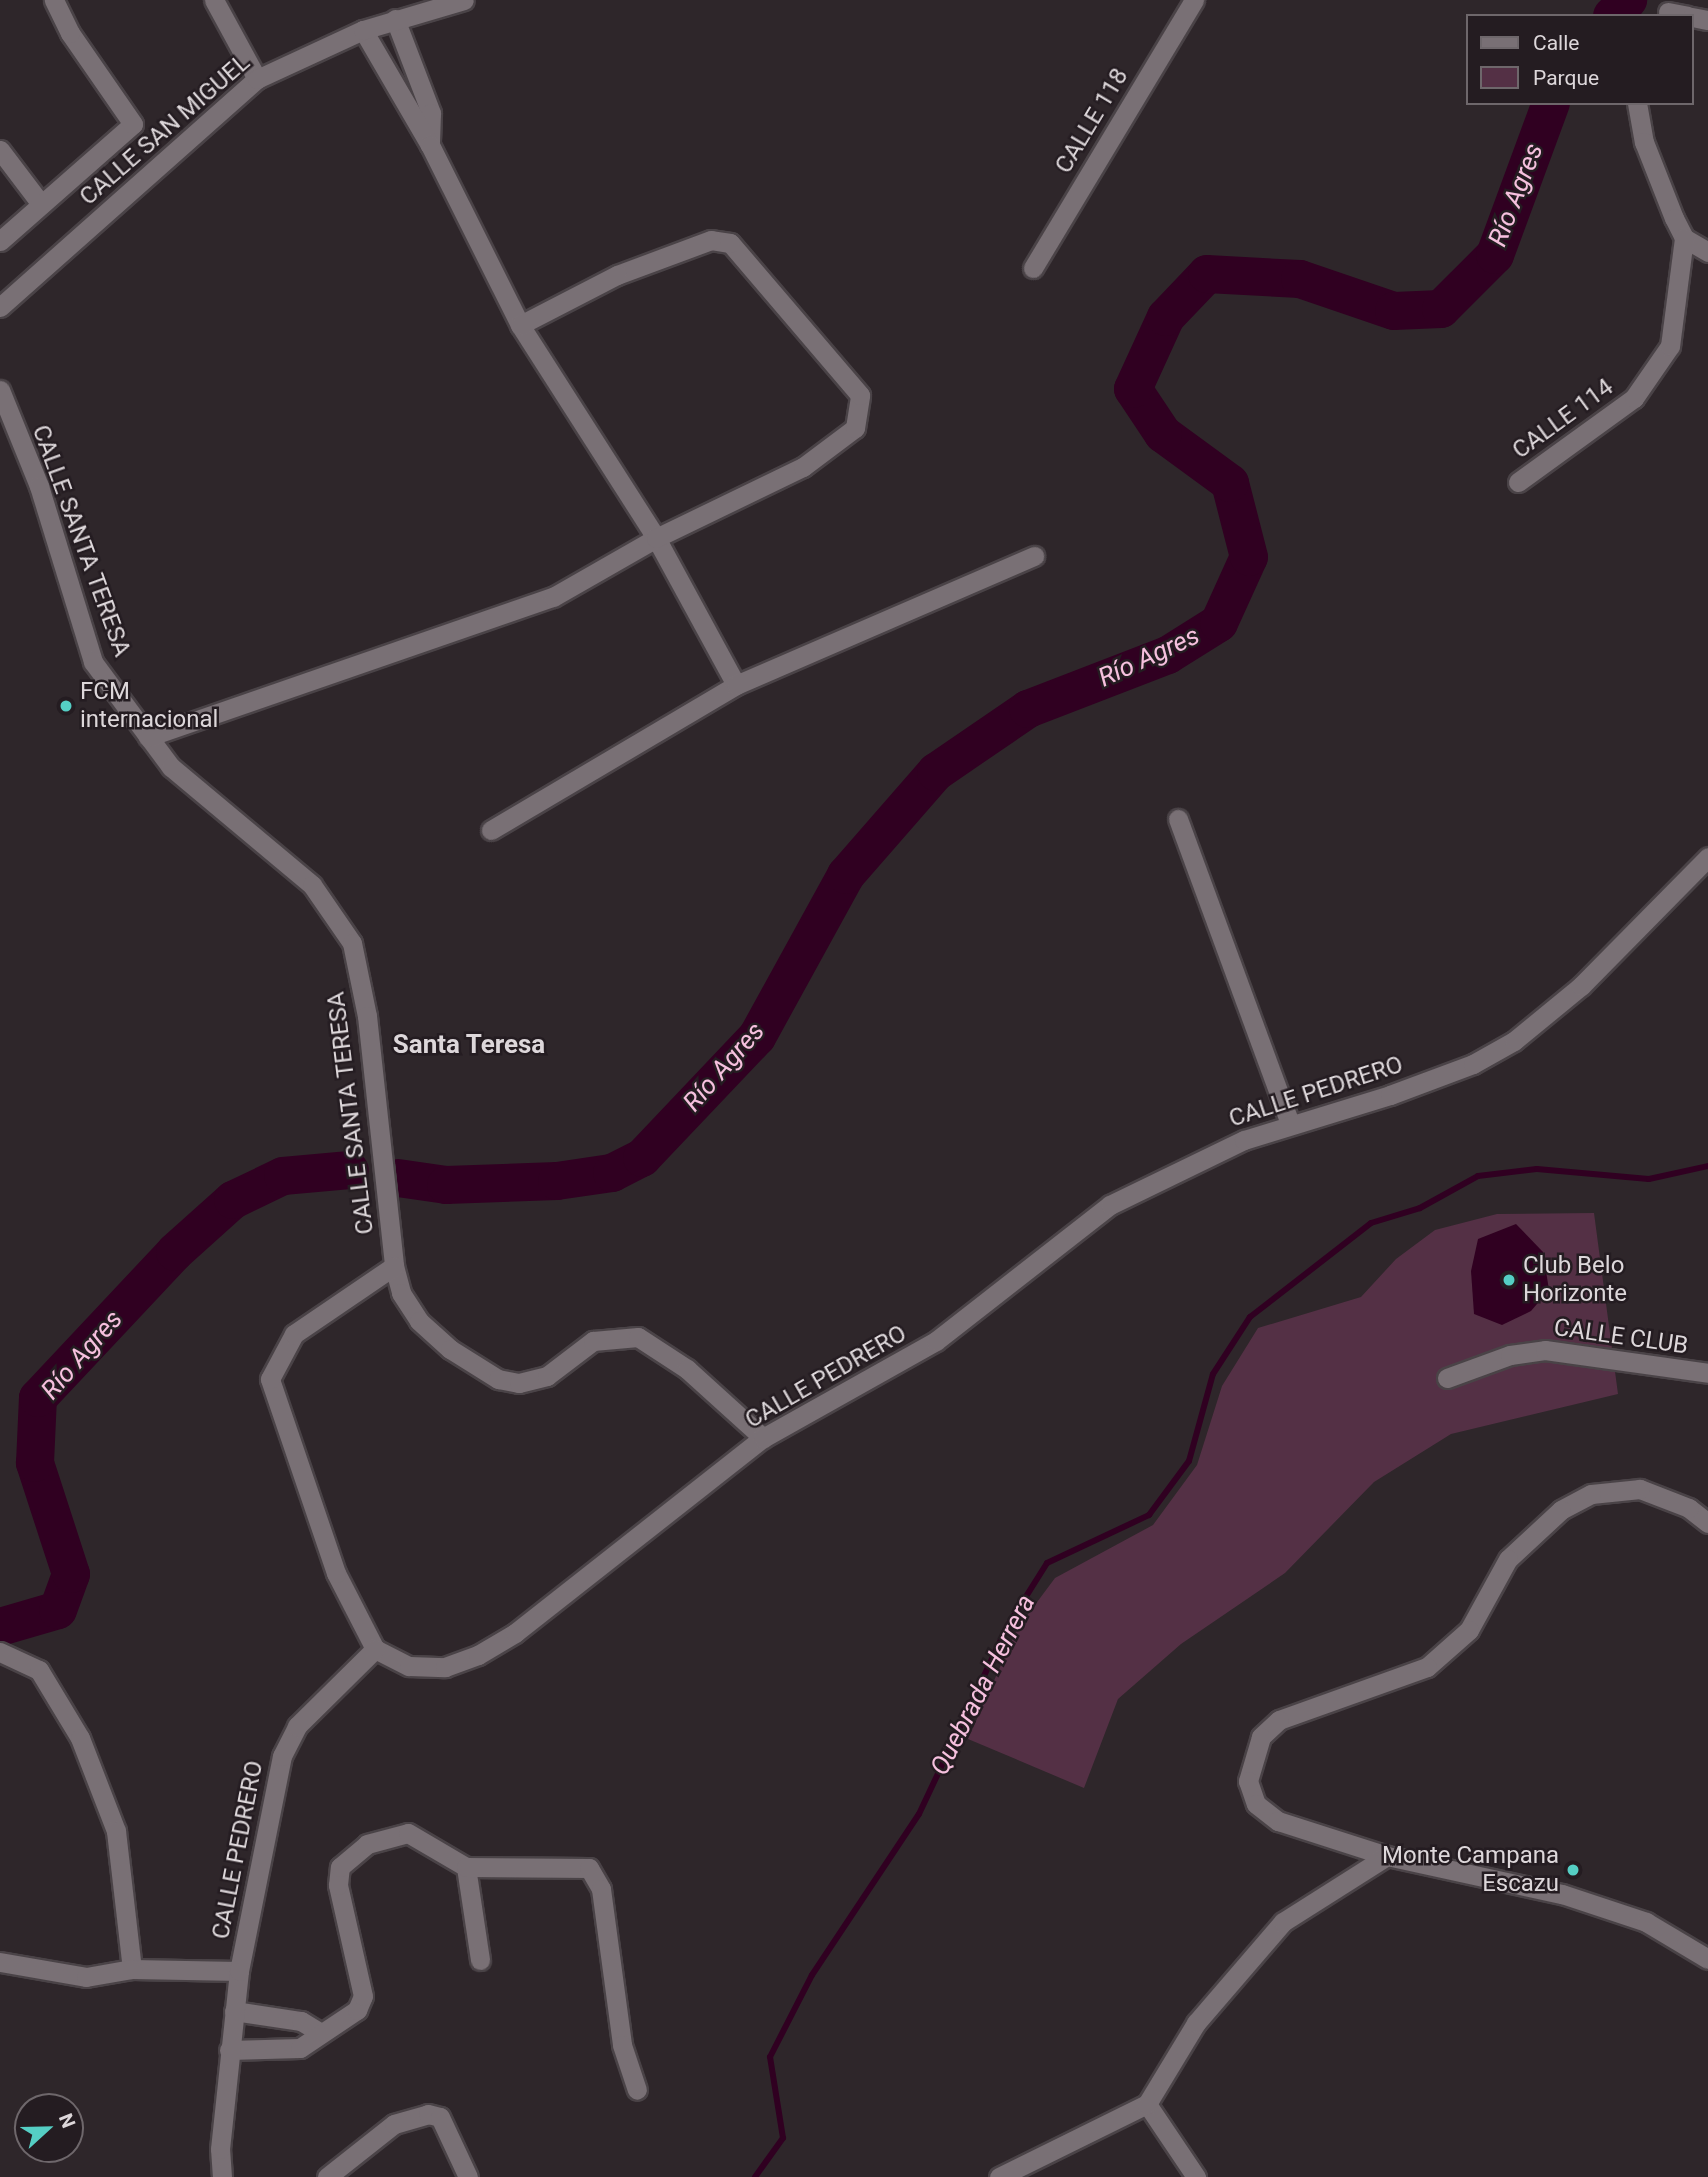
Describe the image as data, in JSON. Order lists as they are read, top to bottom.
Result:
{
  "streets": {
    "street": [
      "CALLE 118",
      "CALLE SAN MIGUEL",
      "CALLE 114",
      "CALLE SANTA TERESA",
      "CALLE PEDRERO",
      "CALLE CLUB"
    ]
  },
  "crossings": [
    ["CALLE SANTA TERESA", "CALLE PEDRERO"]
  ],
  "districts": ["Santa Teresa"],
  "water": ["Río Agres", "Quebrada Herrera"],
  "places": ["FCM internacional", "Club Belo Horizonte", "Monte Campana Escazu"],
  "legend": ["Calle", "Parque"],
  "north": "right"
}
